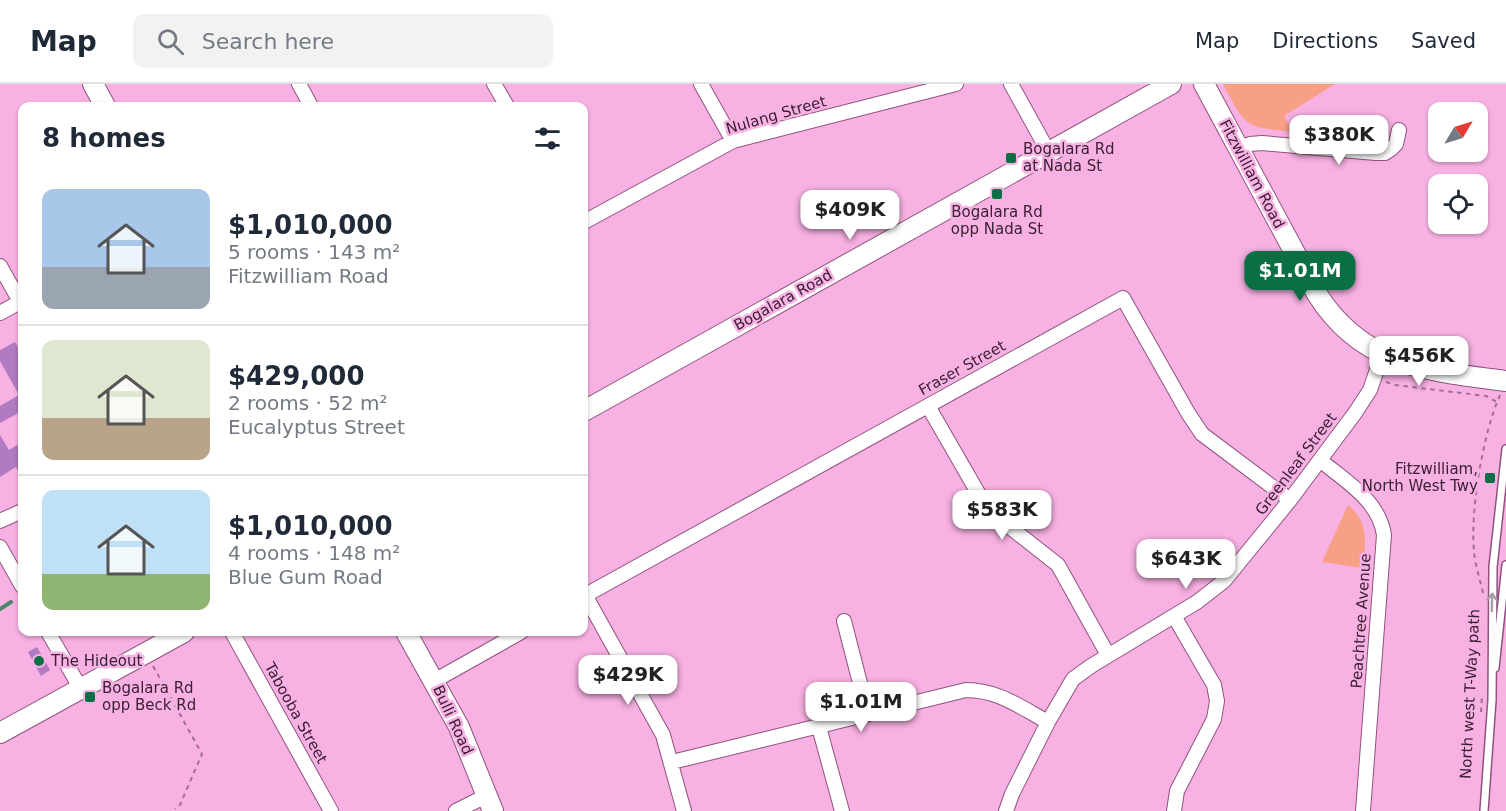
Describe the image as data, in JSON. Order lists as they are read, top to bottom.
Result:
{
  "streets": {
    "street": [
      "Nulang Street",
      "Fitzwilliam Road",
      "Bogalara Road",
      "Fraser Street",
      "Greenleaf Street",
      "Peachtree Avenue",
      "Tabooba Street",
      "Bulli Road"
    ],
    "path": ["North west T-Way path"]
  },
  "crossings": [
    ["Fitzwilliam Road", "Greenleaf Street"],
    ["Fraser Street", "Greenleaf Street"],
    ["Greenleaf Street", "Peachtree Avenue"]
  ],
  "places": {
    "transit": [
      "Bogalara Rd at Nada St",
      "Bogalara Rd opp Nada St",
      "Fitzwilliam, North West Twy",
      "Bogalara Rd opp Beck Rd"
    ],
    "other": ["The Hideout"]
  },
  "north": "top right",
  "page": {
    "header": "Map",
    "search": "Search here",
    "nav": ["Map", "Directions", "Saved"],
    "heading": "8 homes",
    "price": [
      "$380K",
      "$409K",
      "$1.01M",
      "$456K",
      "$583K",
      "$643K",
      "$429K",
      "$1.01M"
    ],
    "list": [
      {
        "name": "$1,010,000",
        "note": "5 rooms · 143 m² · Fitzwilliam Road"
      },
      {
        "name": "$429,000",
        "note": "2 rooms · 52 m² · Eucalyptus Street"
      },
      {
        "name": "$1,010,000",
        "note": "4 rooms · 148 m² · Blue Gum Road"
      }
    ]
  }
}
